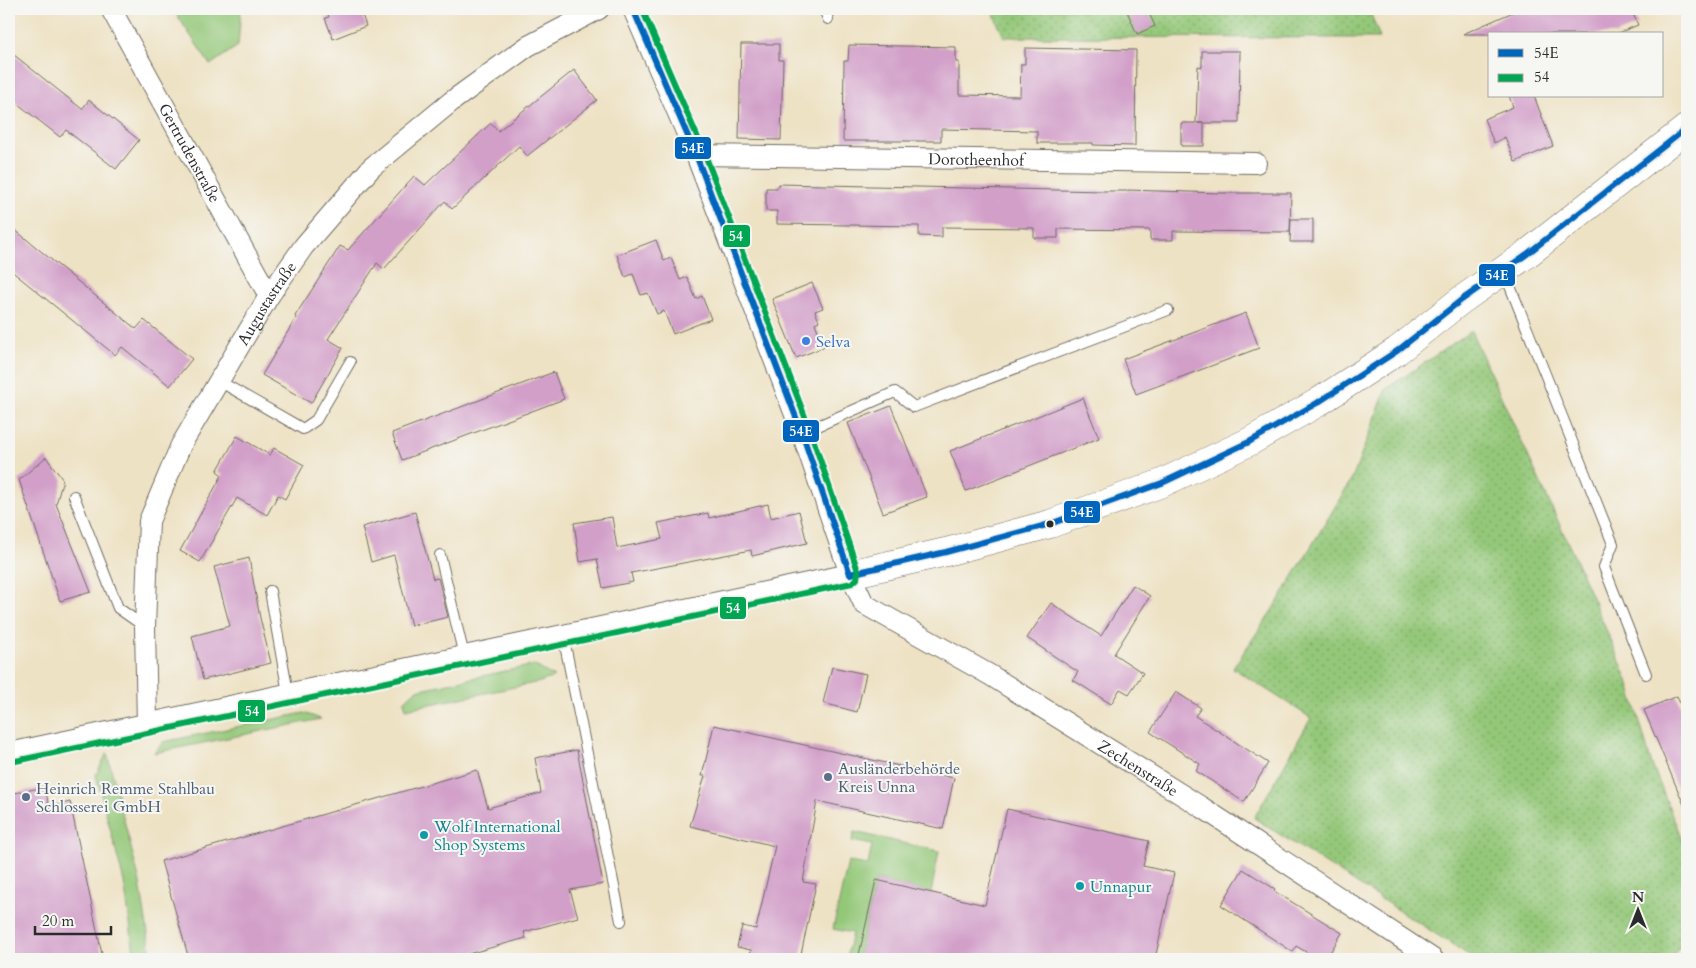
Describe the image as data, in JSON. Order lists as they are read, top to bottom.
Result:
{
  "streets": {
    "street": [
      "Gertrudenstraße",
      "Dorotheenhof",
      "Augustastraße",
      "Zechenstraße"
    ]
  },
  "crossings": [
    ["Gertrudenstraße", "Augustastraße"],
    ["Dorotheenhof", "Zechenstraße"]
  ],
  "places": [
    "Selva",
    "Ausländerbehörde Kreis Unna",
    "Heinrich Remme Stahlbau Schlosserei GmbH",
    "Wolf International Shop Systems",
    "Unnapur"
  ],
  "lines": ["transit line 54E", "transit line 54"],
  "legend": ["54E", "54"],
  "scale_bar": "20 m",
  "north": "top"
}
